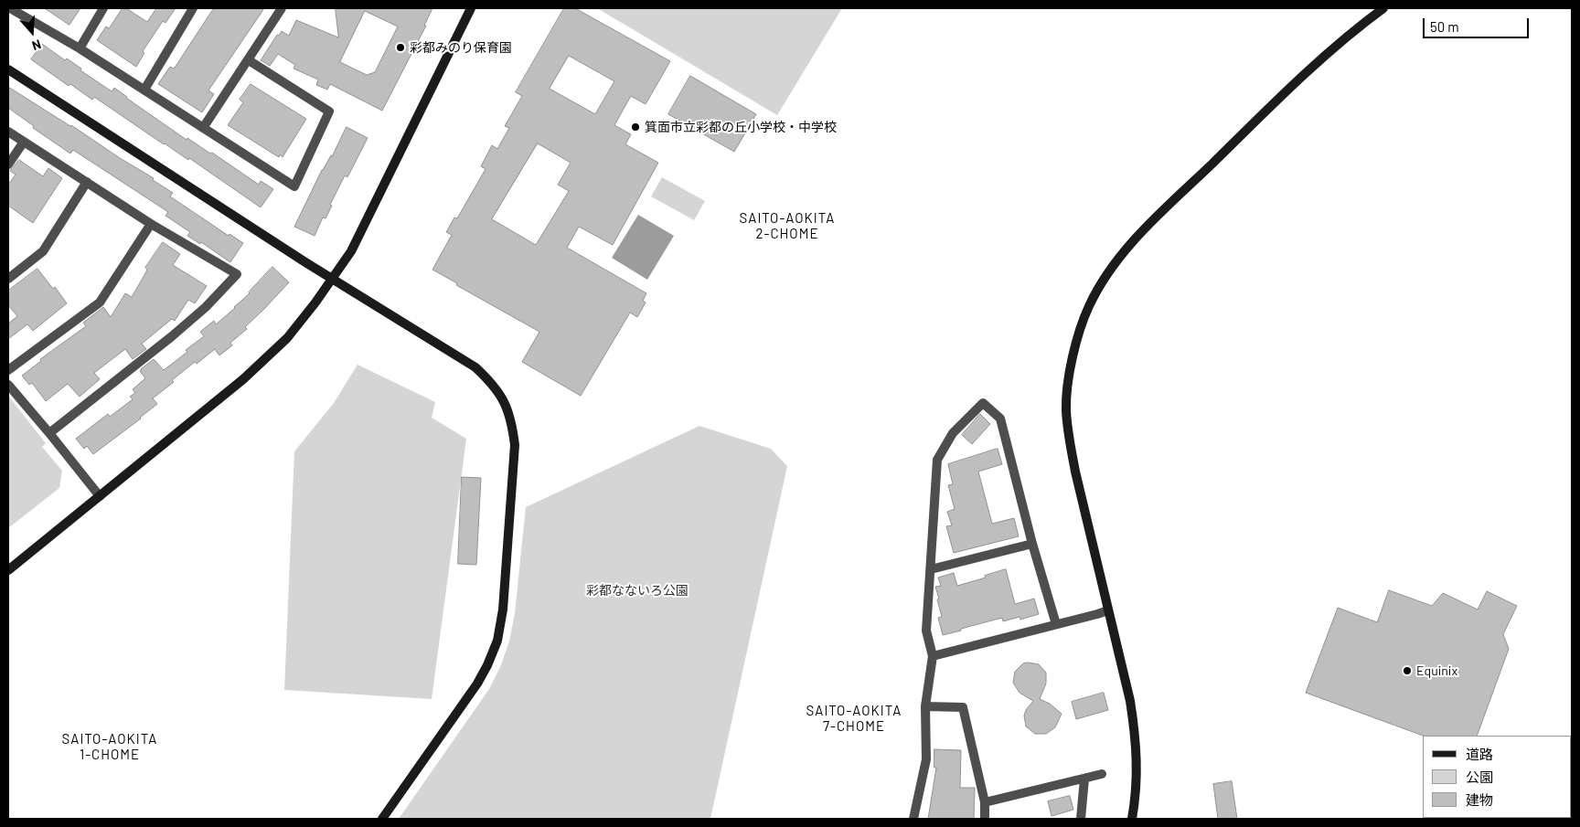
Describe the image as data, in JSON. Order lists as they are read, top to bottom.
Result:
{
  "districts": ["SAITO-AOKITA 2-CHOME", "SAITO-AOKITA 7-CHOME", "SAITO-AOKITA 1-CHOME"],
  "parks": ["彩都なないろ公園"],
  "places": ["彩都みのり保育園", "箕面市立彩都の丘小学校・中学校", "Equinix"],
  "legend": ["道路", "公園", "建物"],
  "scale_bar": "50 m",
  "north": "bottom"
}
